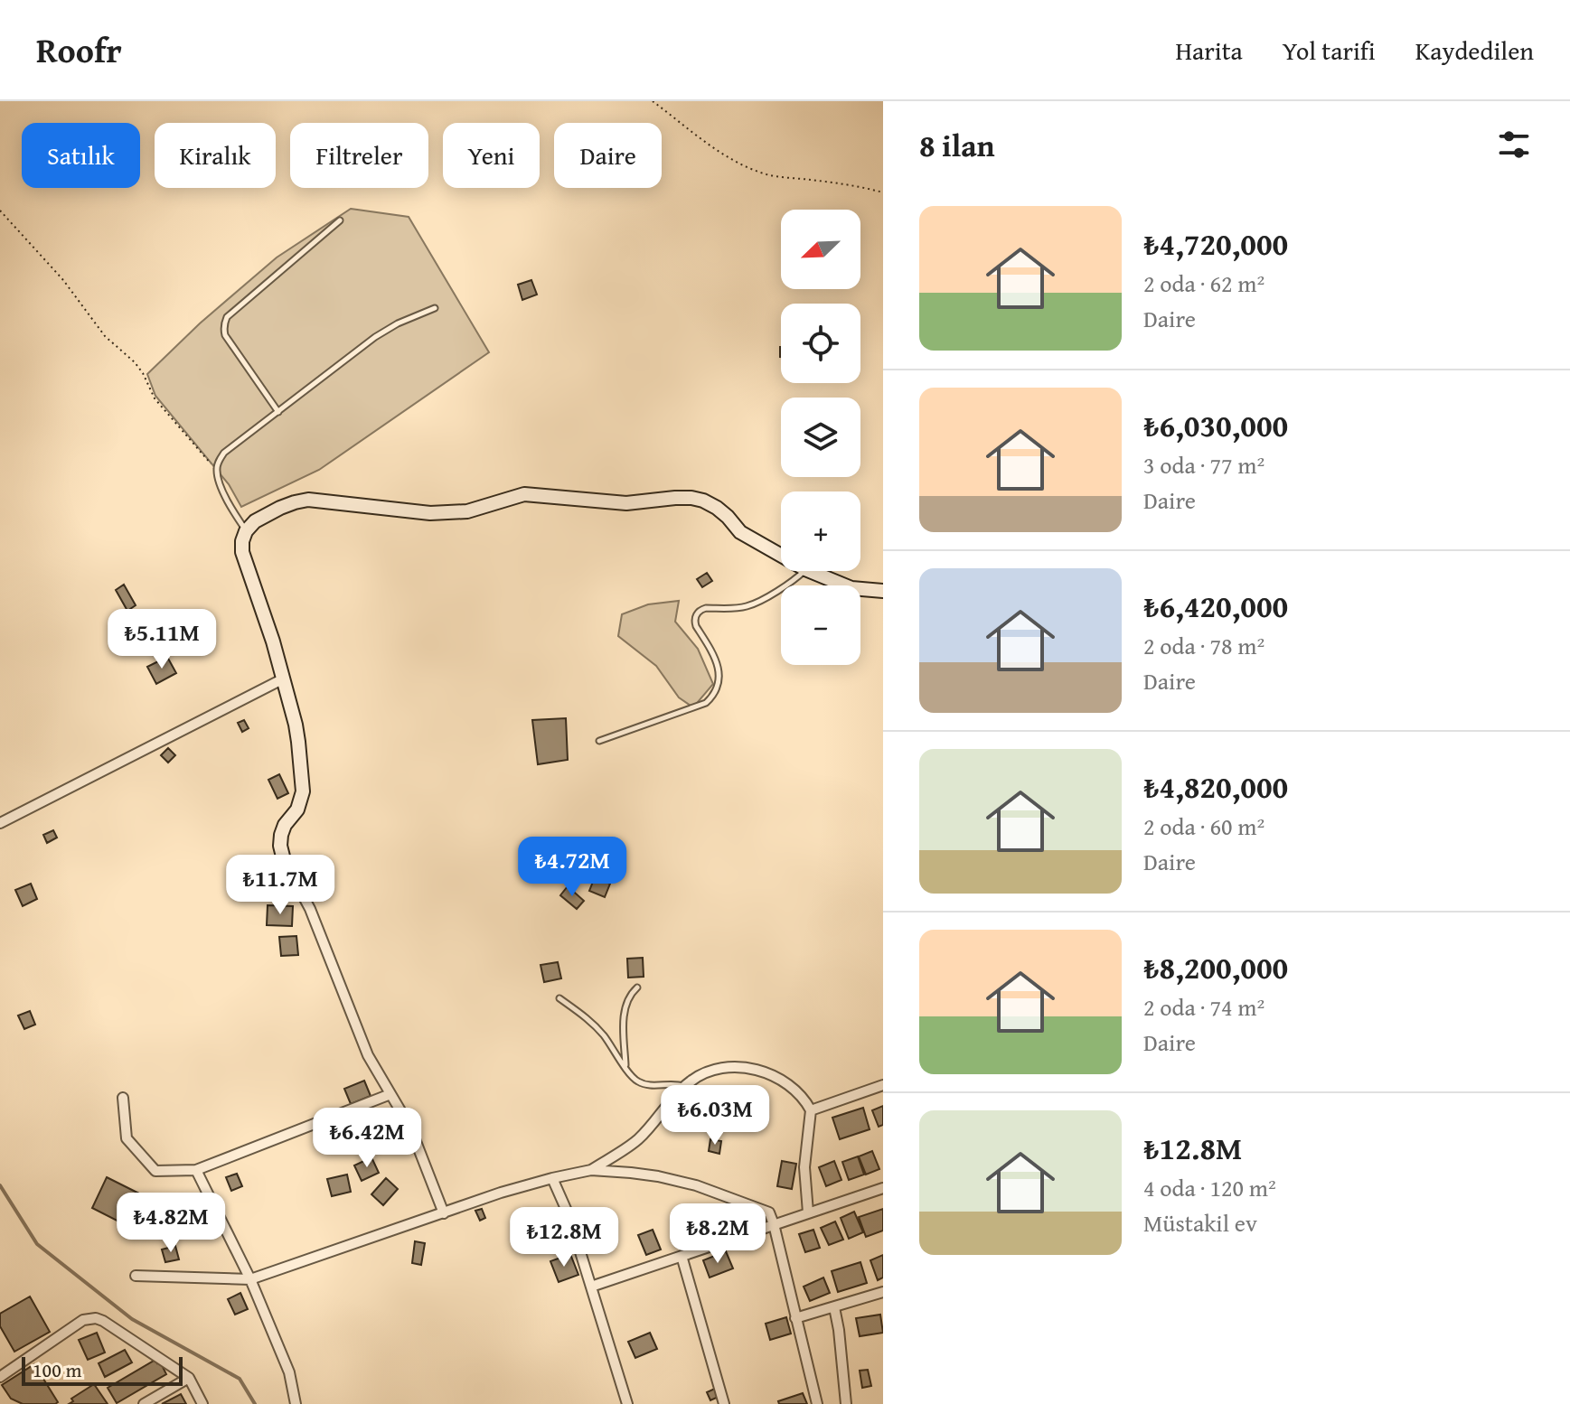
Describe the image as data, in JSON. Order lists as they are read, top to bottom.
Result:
{
  "scale_bar": "100 m",
  "north": "bottom left",
  "page": {
    "header": "Roofr",
    "nav": ["Harita", "Yol tarifi", "Kaydedilen"],
    "heading": "8 ilan",
    "chip": [
      "Satılık",
      "Kiralık",
      "Filtreler",
      "Yeni",
      "Daire"
    ],
    "list": [
      {
        "name": "₺4,720,000",
        "note": "2 oda · 62 m² · Daire"
      },
      {
        "name": "₺6,030,000",
        "note": "3 oda · 77 m² · Daire"
      },
      {
        "name": "₺6,420,000",
        "note": "2 oda · 78 m² · Daire"
      },
      {
        "name": "₺4,820,000",
        "note": "2 oda · 60 m² · Daire"
      },
      {
        "name": "₺8,200,000",
        "note": "2 oda · 74 m² · Daire"
      },
      {
        "name": "₺12.8M",
        "note": "4 oda · 120 m² · Müstakil ev"
      }
    ],
    "map_buttons": ["+", "−"],
    "price": [
      "₺5.11M",
      "₺4.72M",
      "₺11.7M",
      "₺6.03M",
      "₺6.42M",
      "₺4.82M",
      "₺8.2M",
      "₺12.8M"
    ],
    "scale": "100 m"
  }
}
